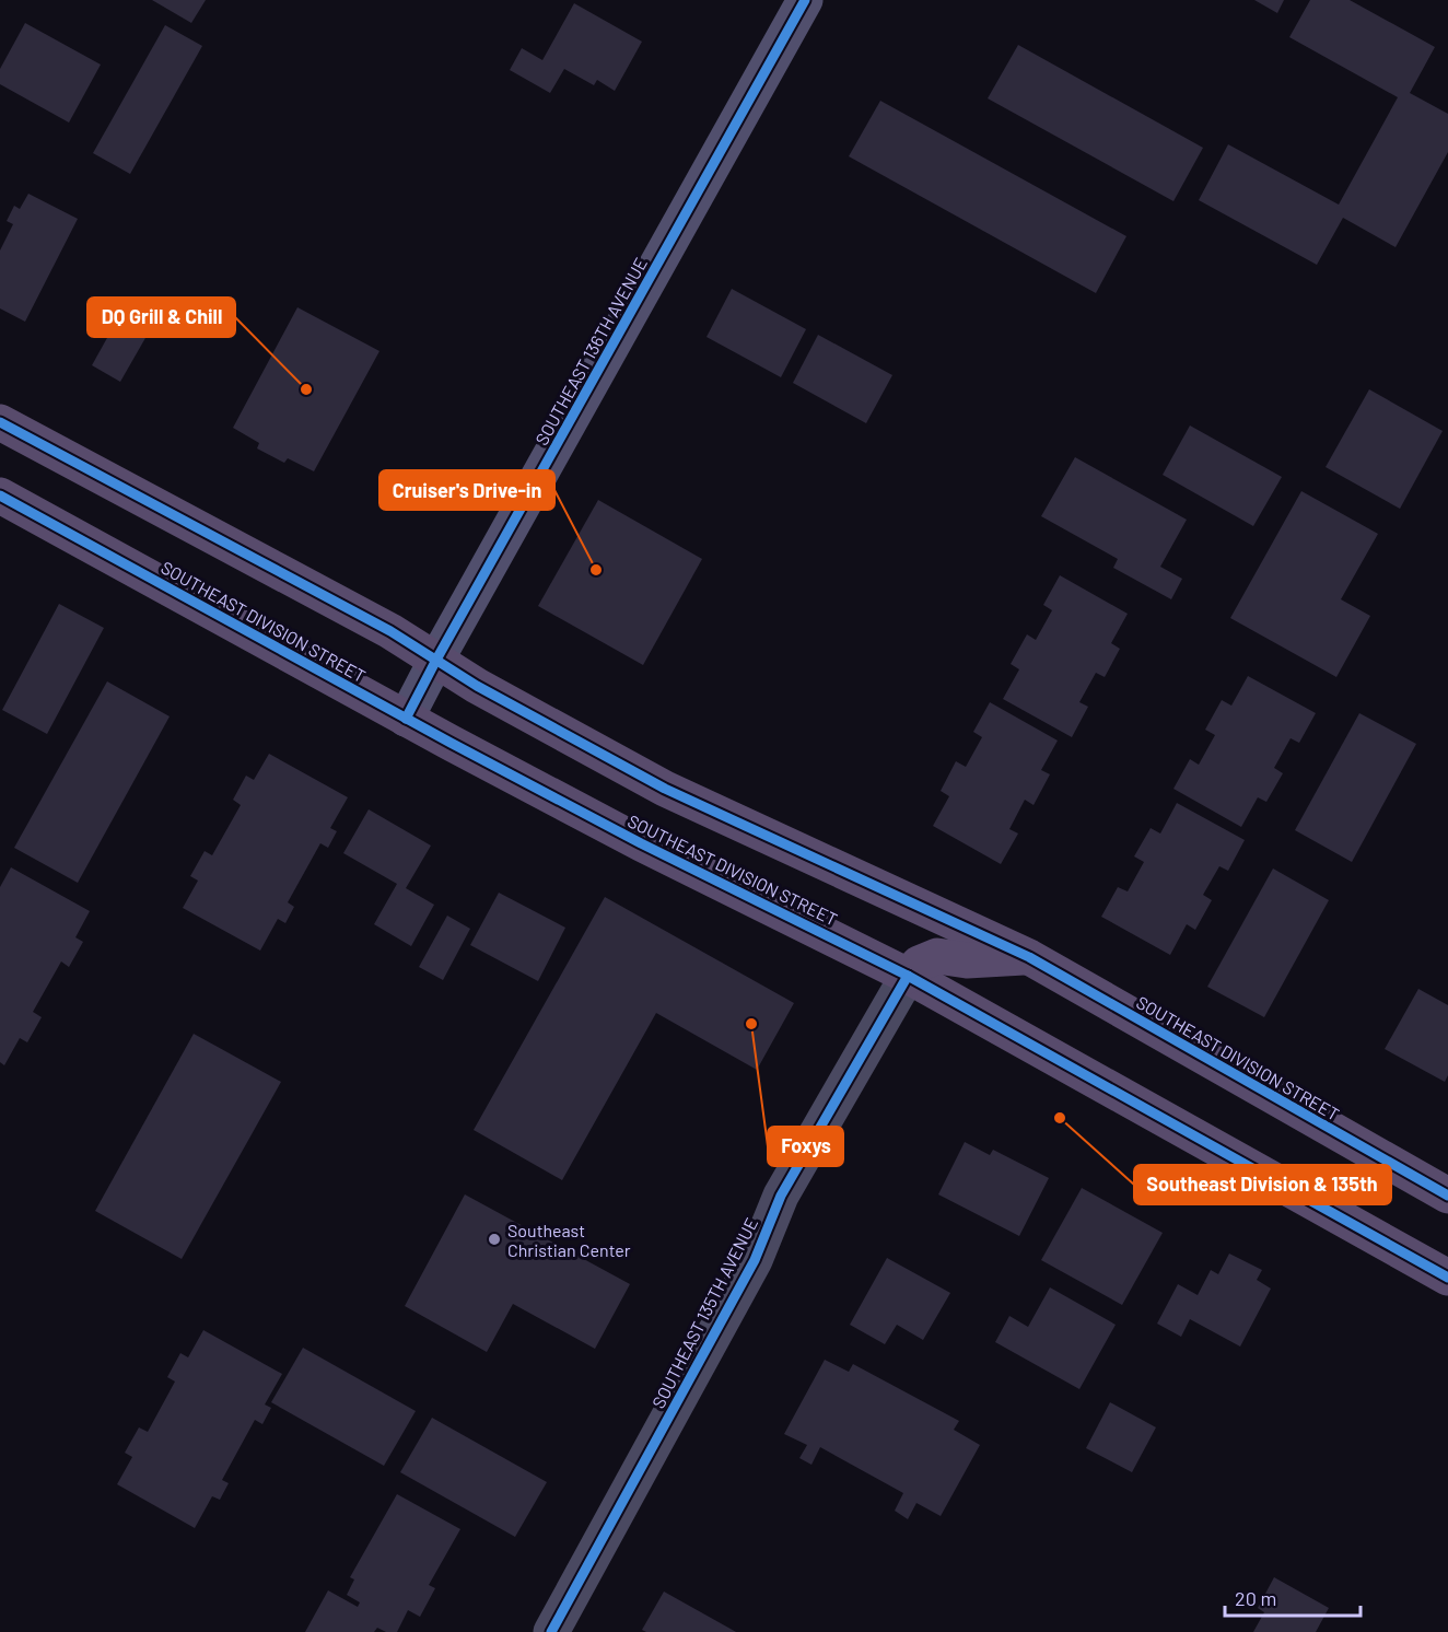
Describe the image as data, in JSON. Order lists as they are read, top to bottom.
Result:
{
  "streets": {
    "main road": ["SOUTHEAST DIVISION STREET"],
    "street": ["SOUTHEAST 136TH AVENUE", "SOUTHEAST 135TH AVENUE"]
  },
  "crossings": [
    ["SOUTHEAST 136TH AVENUE", "SOUTHEAST DIVISION STREET"],
    ["SOUTHEAST DIVISION STREET", "SOUTHEAST 135TH AVENUE"]
  ],
  "places": [
    "DQ Grill & Chill",
    "Cruiser's Drive-in",
    "Foxys",
    "Southeast Division & 135th",
    "Southeast Christian Center"
  ],
  "scale_bar": "20 m"
}
